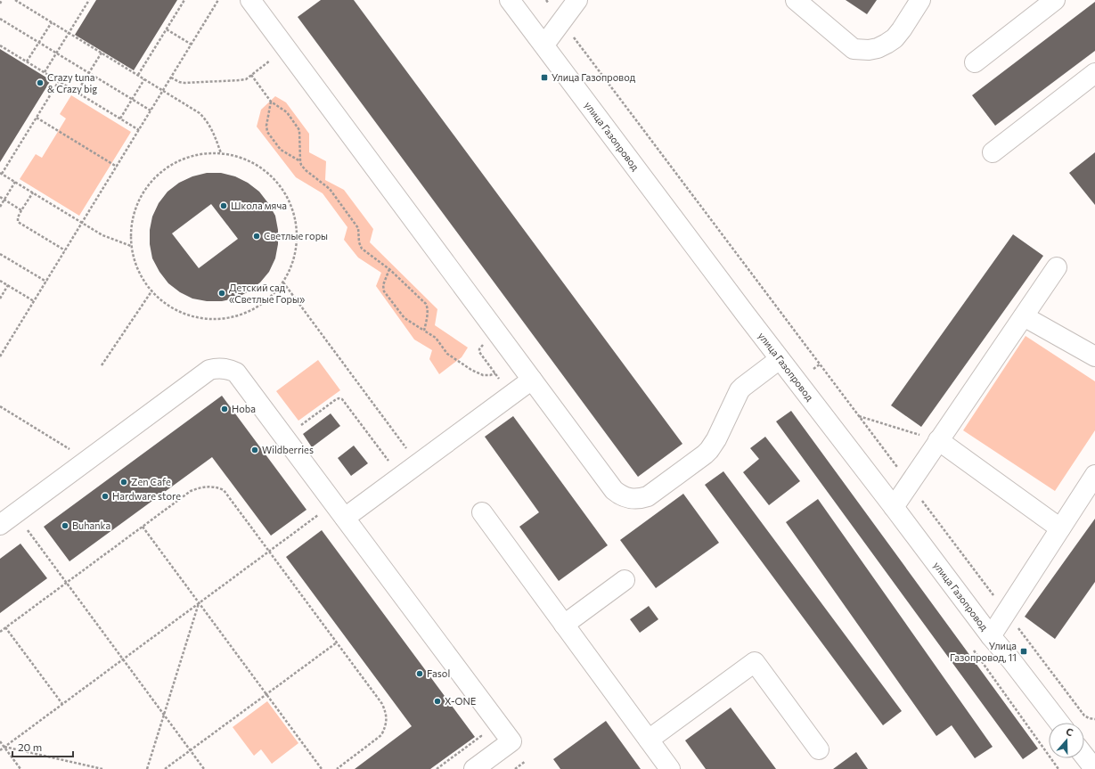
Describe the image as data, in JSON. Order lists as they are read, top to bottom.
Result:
{
  "streets": {
    "street": ["улица Газопровод"]
  },
  "places": {
    "transit": ["Улица Газопровод", "Улица Газопровод, 11"],
    "other": [
      "Crazy tuna & Crazy big",
      "Школа мяча",
      "Светлые горы",
      "Детский сад «Светлые Горы»",
      "Hoba",
      "Wildberries",
      "Zen Cafe",
      "Hardware store",
      "Buhanka",
      "Fasol",
      "X-ONE"
    ]
  },
  "scale_bar": "20 m",
  "north": "top"
}
